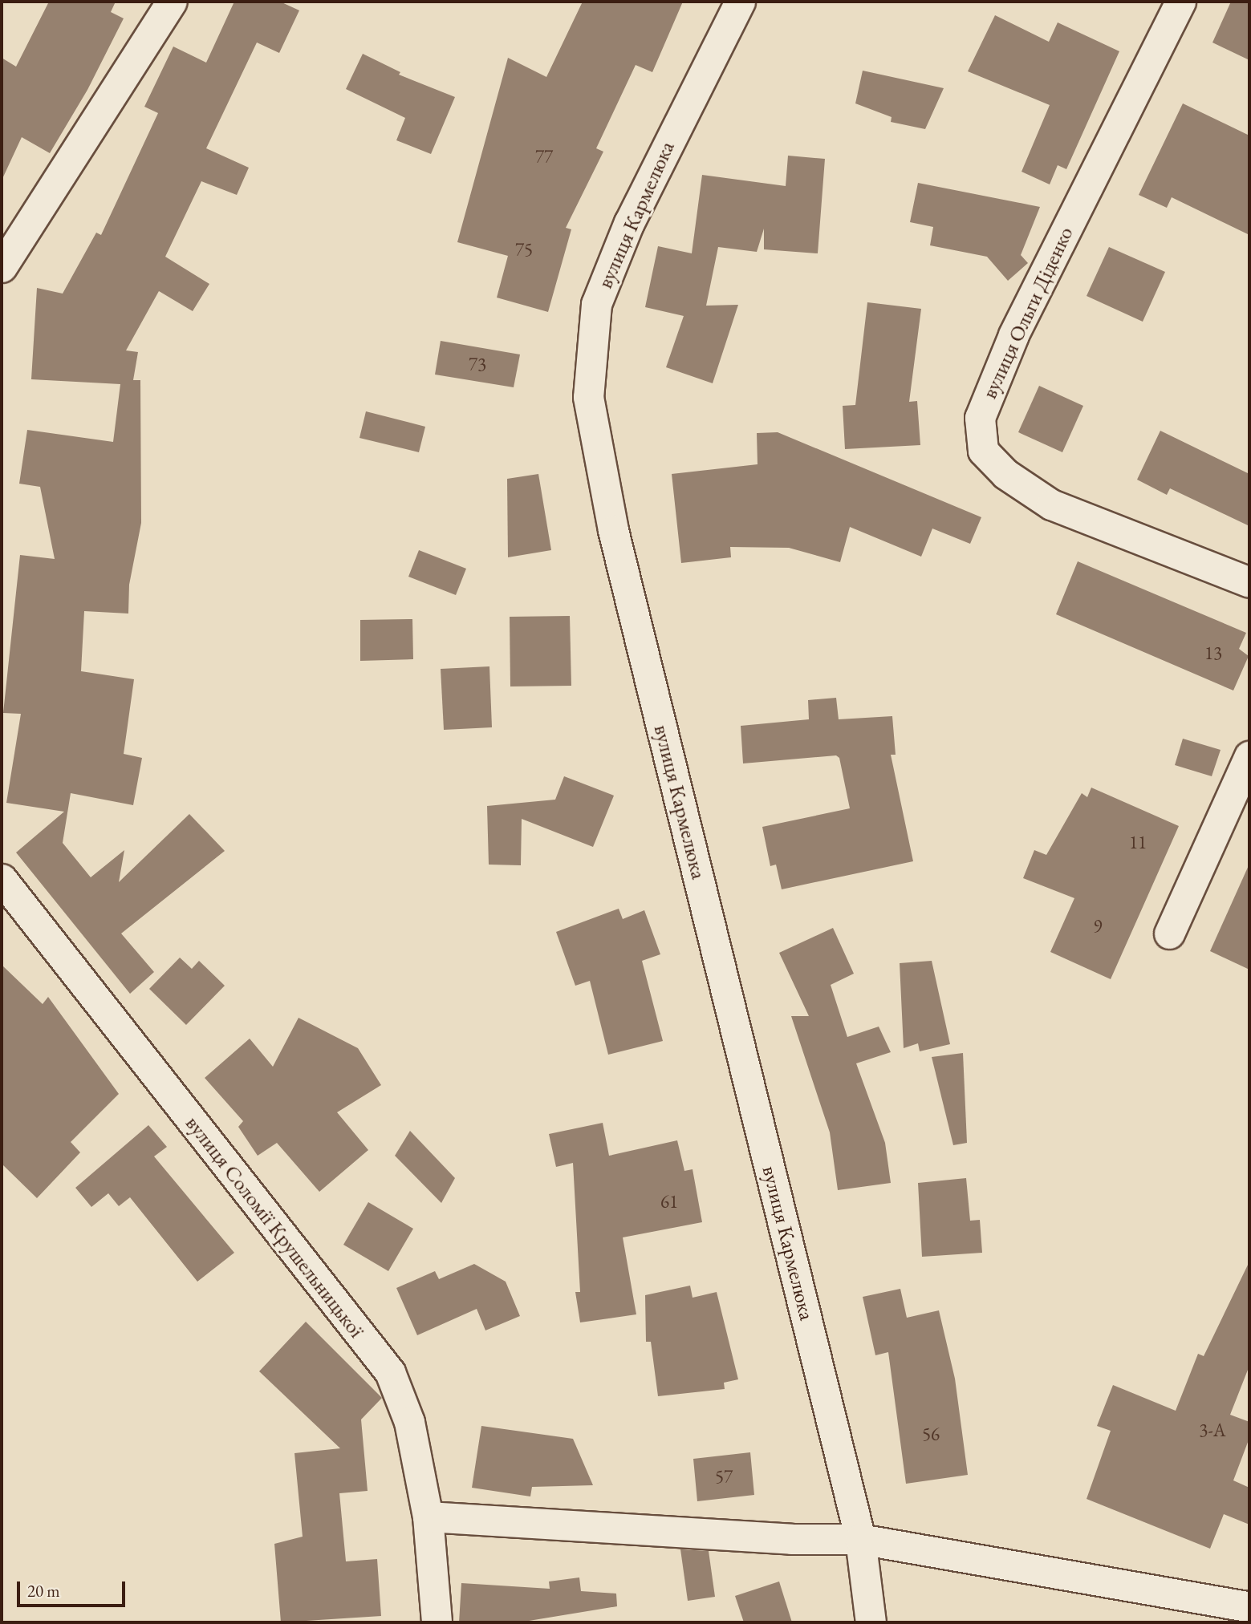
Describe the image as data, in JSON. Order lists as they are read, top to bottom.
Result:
{
  "streets": {
    "street": ["вулиця Кармелюка", "вулиця Ольги Діденко", "вулиця Соломії Крушельницької"]
  },
  "house_numbers": [
    "77",
    "75",
    "73",
    "13",
    "11",
    "9",
    "61",
    "3-А",
    "56",
    "57"
  ],
  "scale_bar": "20 m"
}
